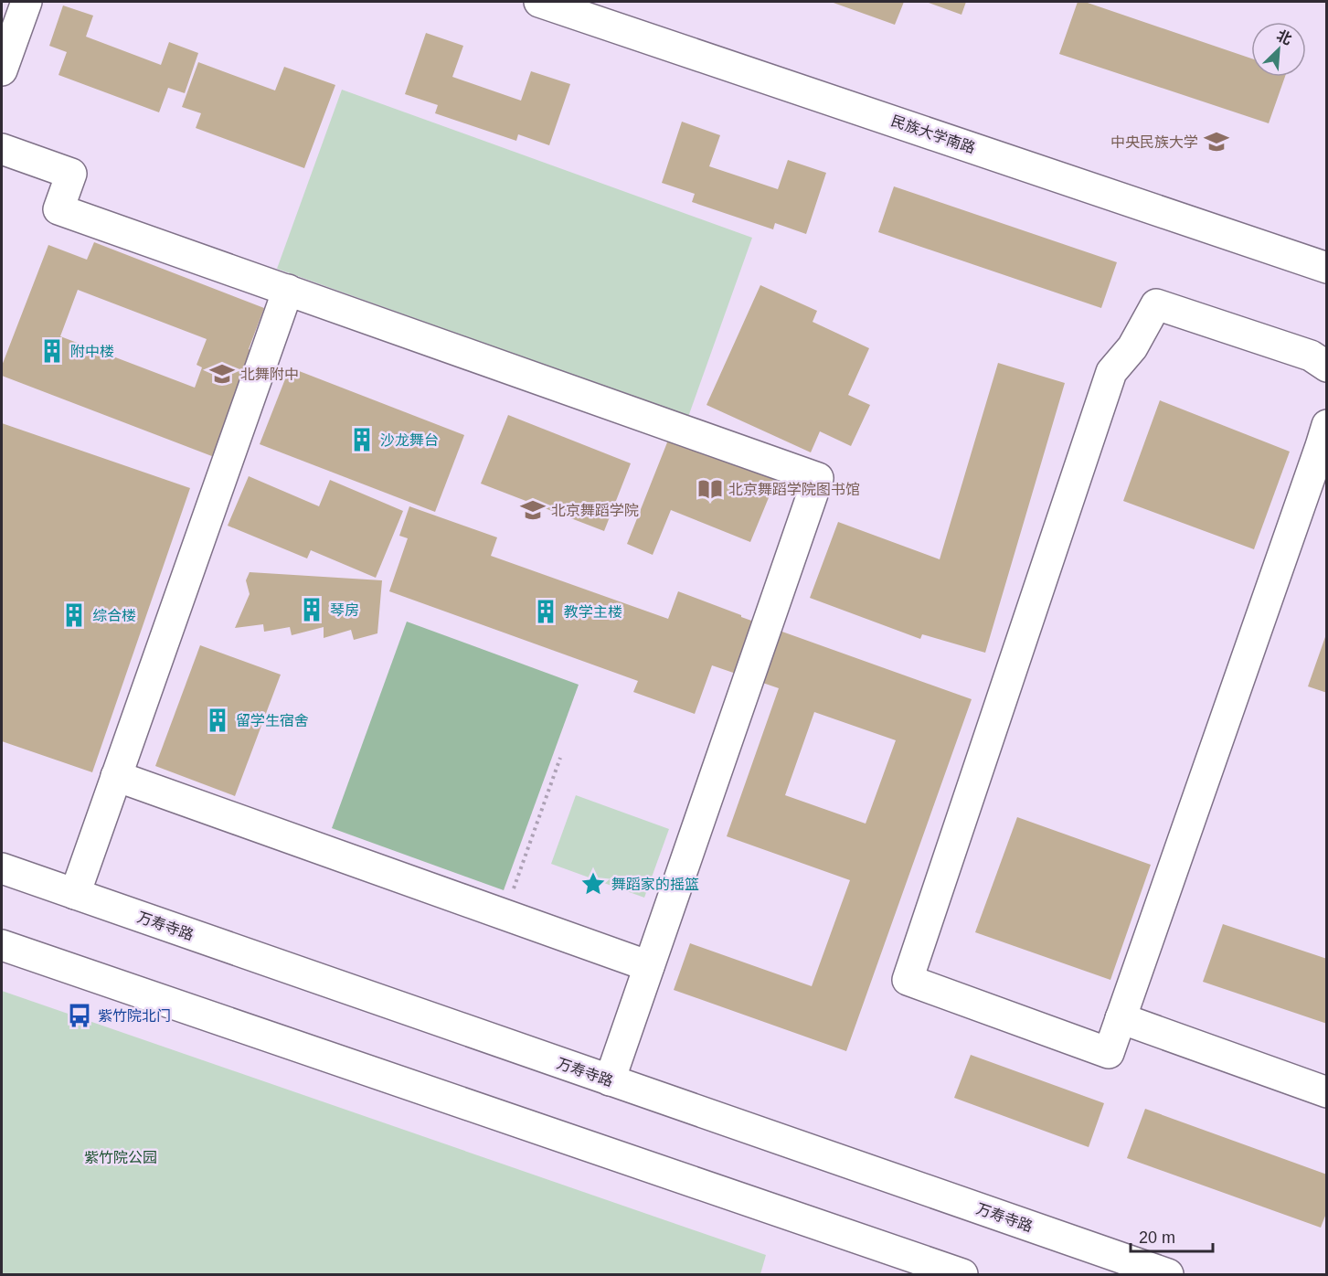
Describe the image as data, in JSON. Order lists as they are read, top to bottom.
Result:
{
  "streets": {
    "street": ["民族大学南路", "万寿寺路"]
  },
  "parks": ["紫竹院公园"],
  "places": {
    "school or university": ["中央民族大学", "北舞附中", "北京舞蹈学院"],
    "building": [
      "附中楼",
      "沙龙舞台",
      "琴房",
      "教学主楼",
      "综合楼",
      "留学生宿舍"
    ],
    "library": ["北京舞蹈学院图书馆"],
    "place": ["舞蹈家的摇篮"],
    "bus stop": ["紫竹院北门"]
  },
  "scale_bar": "20 m",
  "north": "top right"
}
